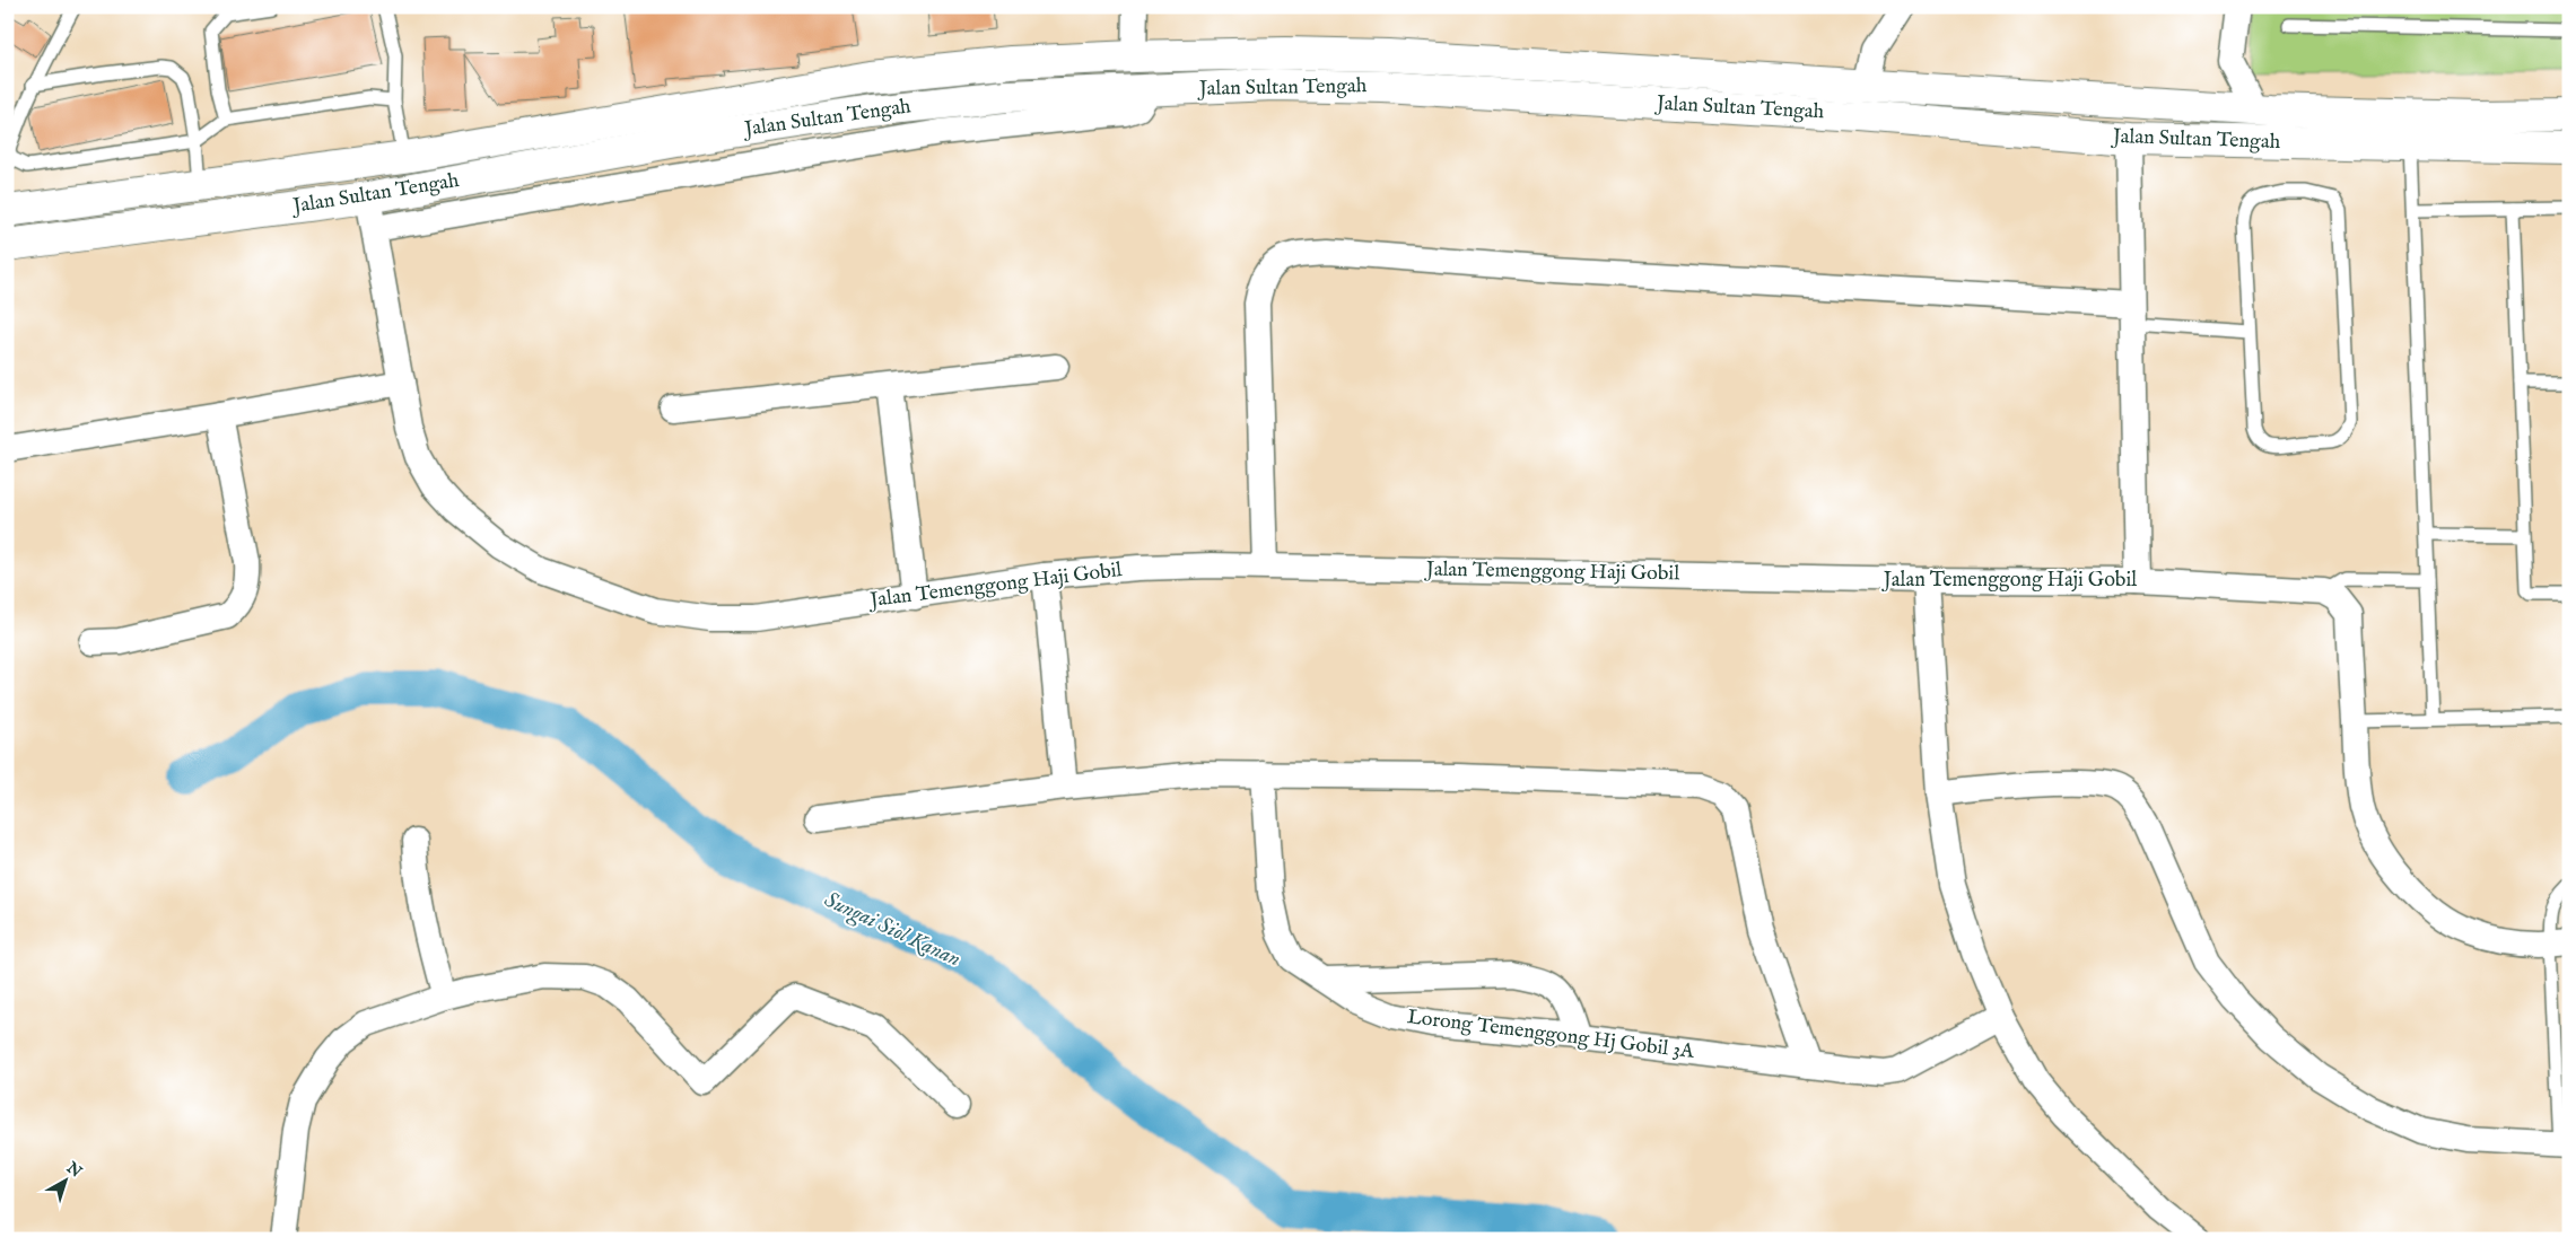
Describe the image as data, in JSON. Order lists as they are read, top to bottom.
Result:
{
  "streets": {
    "main road": ["Jalan Sultan Tengah"],
    "street": ["Jalan Temenggong Haji Gobil", "Lorong Temenggong Hj Gobil 3A"]
  },
  "crossings": [
    ["Jalan Sultan Tengah", "Jalan Temenggong Haji Gobil"]
  ],
  "water": ["Sungai Siol Kanan"],
  "north": "top right"
}
